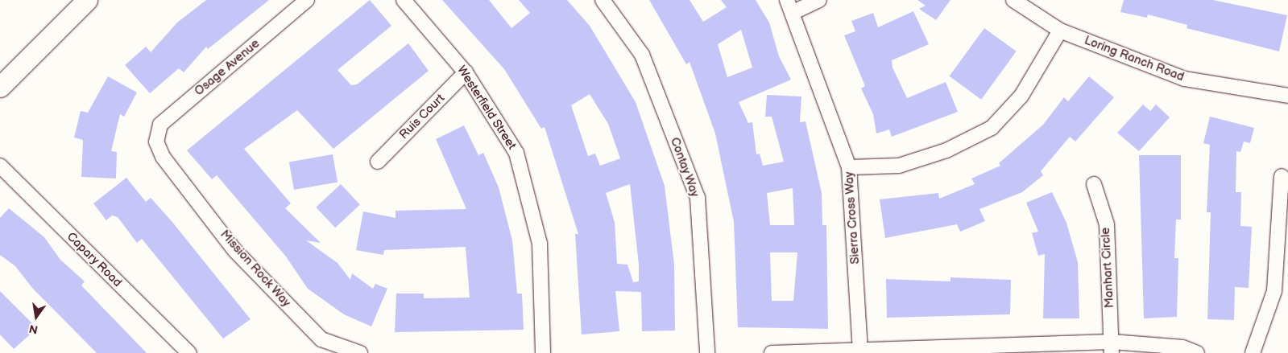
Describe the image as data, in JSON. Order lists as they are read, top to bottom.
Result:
{
  "streets": {
    "street": [
      "Loring Ranch Road",
      "Osage Avenue",
      "Westerfield Street",
      "Ruis Court",
      "Contay Way",
      "Sierra Cross Way",
      "Capary Road",
      "Manhart Circle",
      "Mission Rock Way"
    ]
  },
  "crossings": [
    ["Osage Avenue", "Mission Rock Way"],
    ["Westerfield Street", "Ruis Court"]
  ],
  "north": "bottom"
}
